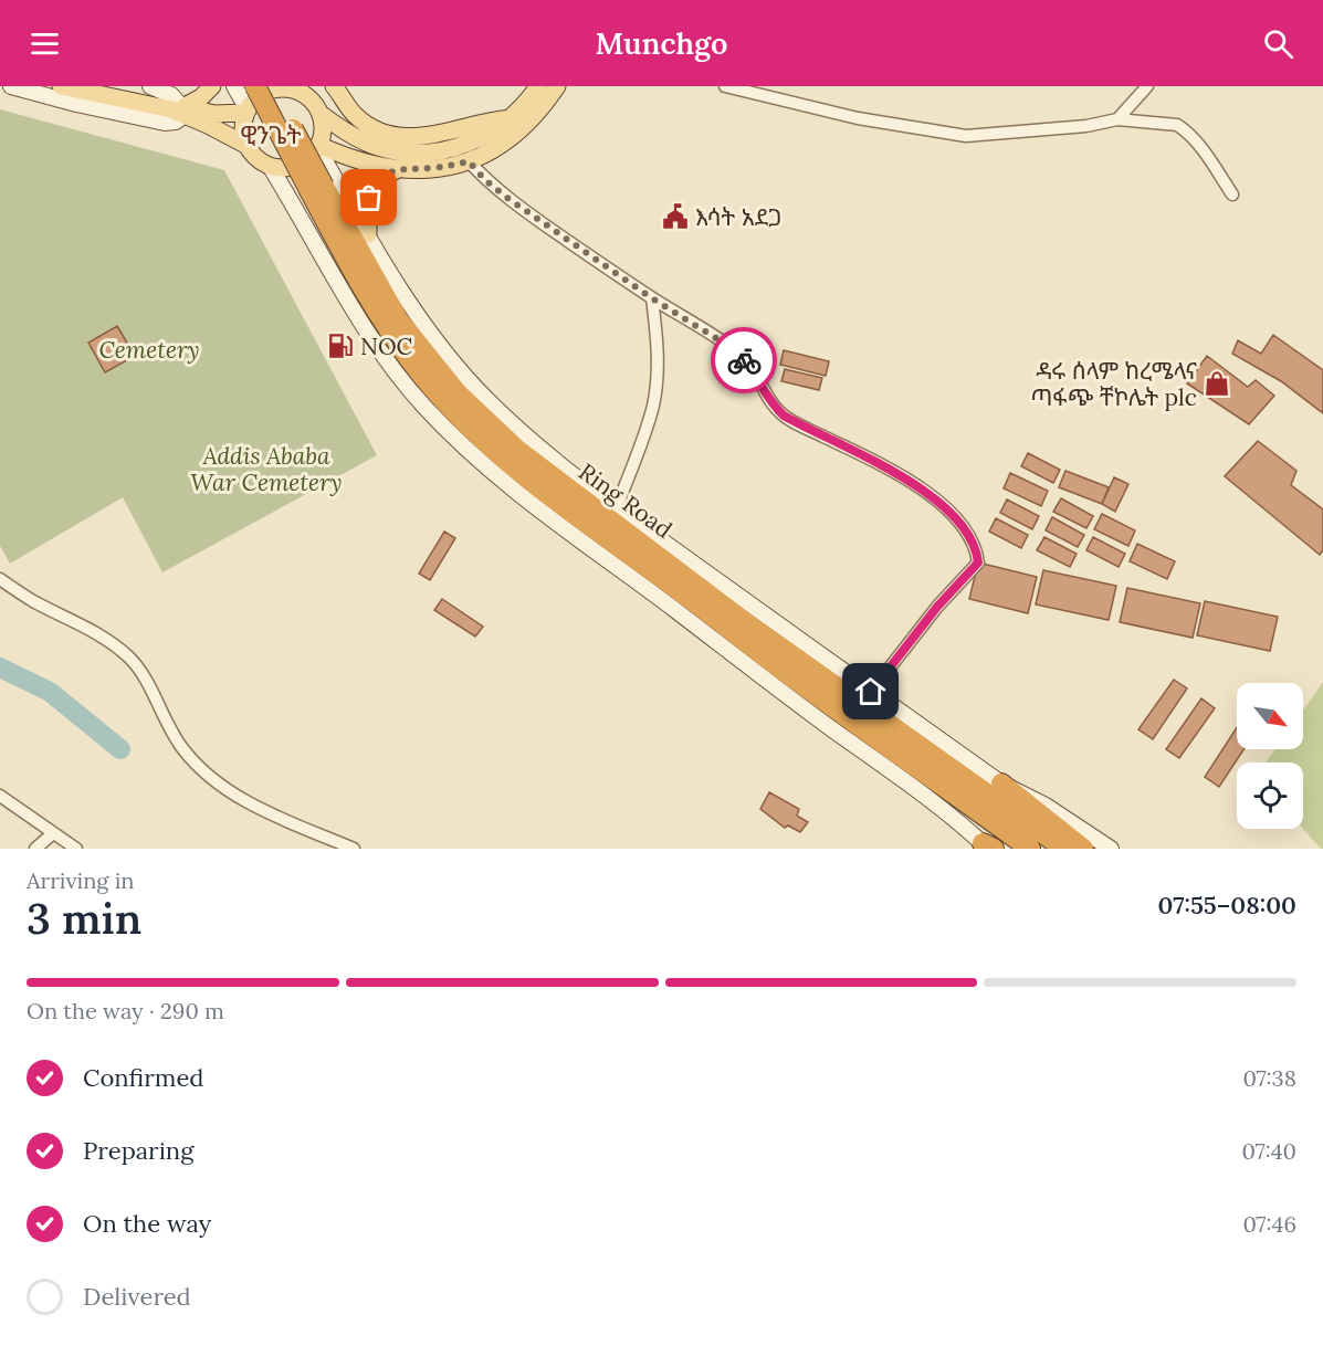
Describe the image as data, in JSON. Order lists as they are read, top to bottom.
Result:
{
  "streets": {
    "highway": ["Ring Road"]
  },
  "districts": ["ዊንጌት"],
  "parks": ["Cemetery", "Addis Ababa War Cemetery"],
  "places": {
    "public building": ["እሳት አደጋ"],
    "fuel station": ["NOC"],
    "shop": ["ዳሩ ሰላም ከረሜላና ጣፋጭ ቸኮሌት plc"]
  },
  "north": "bottom right",
  "page": {
    "header": "Munchgo",
    "heading": ["3 min", "Arriving in", "07:55–08:00"],
    "bar": "On the way · 290 m",
    "list": [
      ["Confirmed", "07:38"],
      ["Preparing", "07:40"],
      ["On the way", "07:46"],
      "Delivered"
    ]
  }
}
